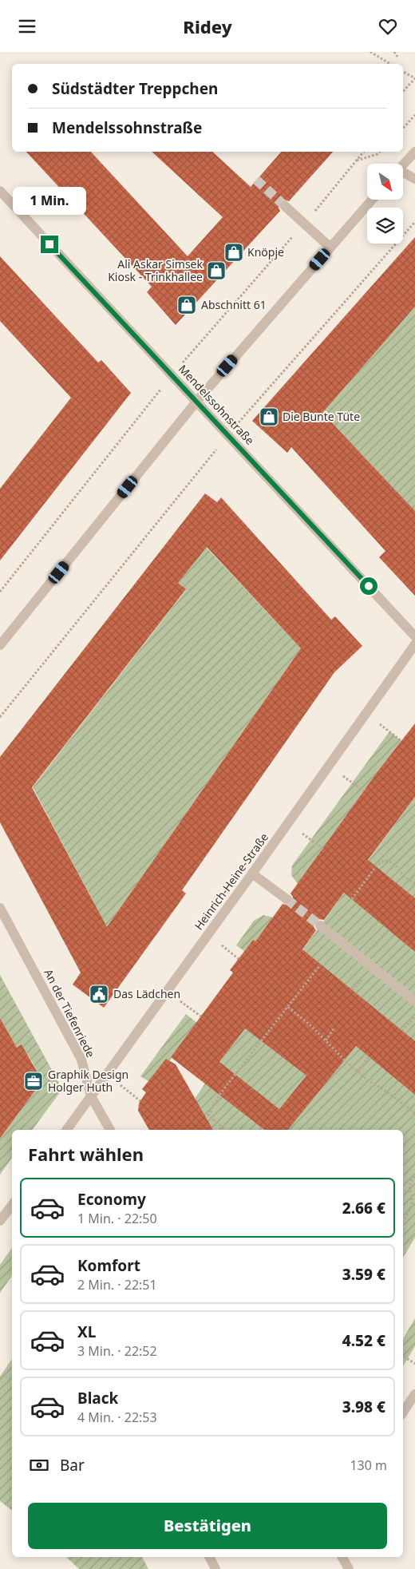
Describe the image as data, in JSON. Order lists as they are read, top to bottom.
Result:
{
  "streets": {
    "street": ["Mendelssohnstraße", "Heinrich-Heine-Straße", "An der Tiefenriede"]
  },
  "crossings": [
    ["Heinrich-Heine-Straße", "An der Tiefenriede"]
  ],
  "places": {
    "shop": [
      "Knöpje",
      "Ali Askar Simsek Kiosk - Trinkhallee",
      "Abschnitt 61",
      "Die Bunte Tüte"
    ],
    "public building": ["Das Lädchen"],
    "office": ["Graphik Design Holger Huth"]
  },
  "north": "bottom right",
  "page": {
    "header": "Ridey",
    "banner": ["Südstädter Treppchen", "Mendelssohnstraße"],
    "bubble": "1 Min.",
    "heading": "Fahrt wählen",
    "list": [
      {
        "name": "Economy",
        "note": "1 Min. · 22:50",
        "value": "2.66 €"
      },
      {
        "name": "Komfort",
        "note": "2 Min. · 22:51",
        "value": "3.59 €"
      },
      {
        "name": "XL",
        "note": "3 Min. · 22:52",
        "value": "4.52 €"
      },
      {
        "name": "Black",
        "note": "4 Min. · 22:53",
        "value": "3.98 €"
      }
    ],
    "pay": ["Bar", "130 m"],
    "buttons": "Bestätigen"
  }
}
